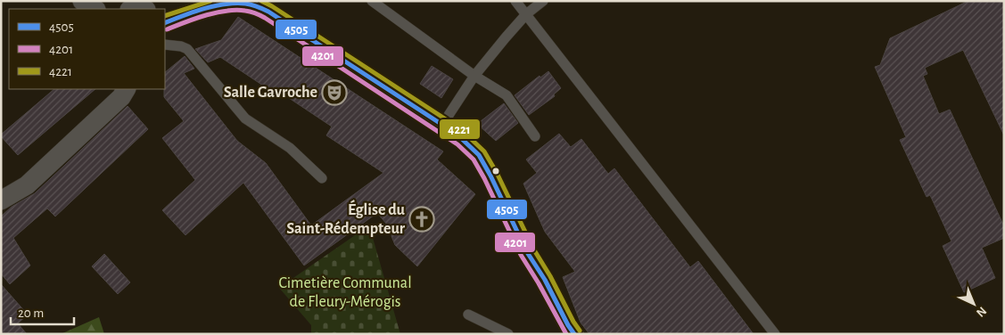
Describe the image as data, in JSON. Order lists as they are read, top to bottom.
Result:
{
  "parks": ["Cimetière Communal de Fleury-Mérogis"],
  "places": {
    "theatre": ["Salle Gavroche"],
    "church": ["Église du Saint-Rédempteur"]
  },
  "lines": ["transit line 4221", "transit line 4505", "transit line 4201"],
  "legend": ["4505", "4201", "4221"],
  "scale_bar": "20 m",
  "north": "bottom right"
}
